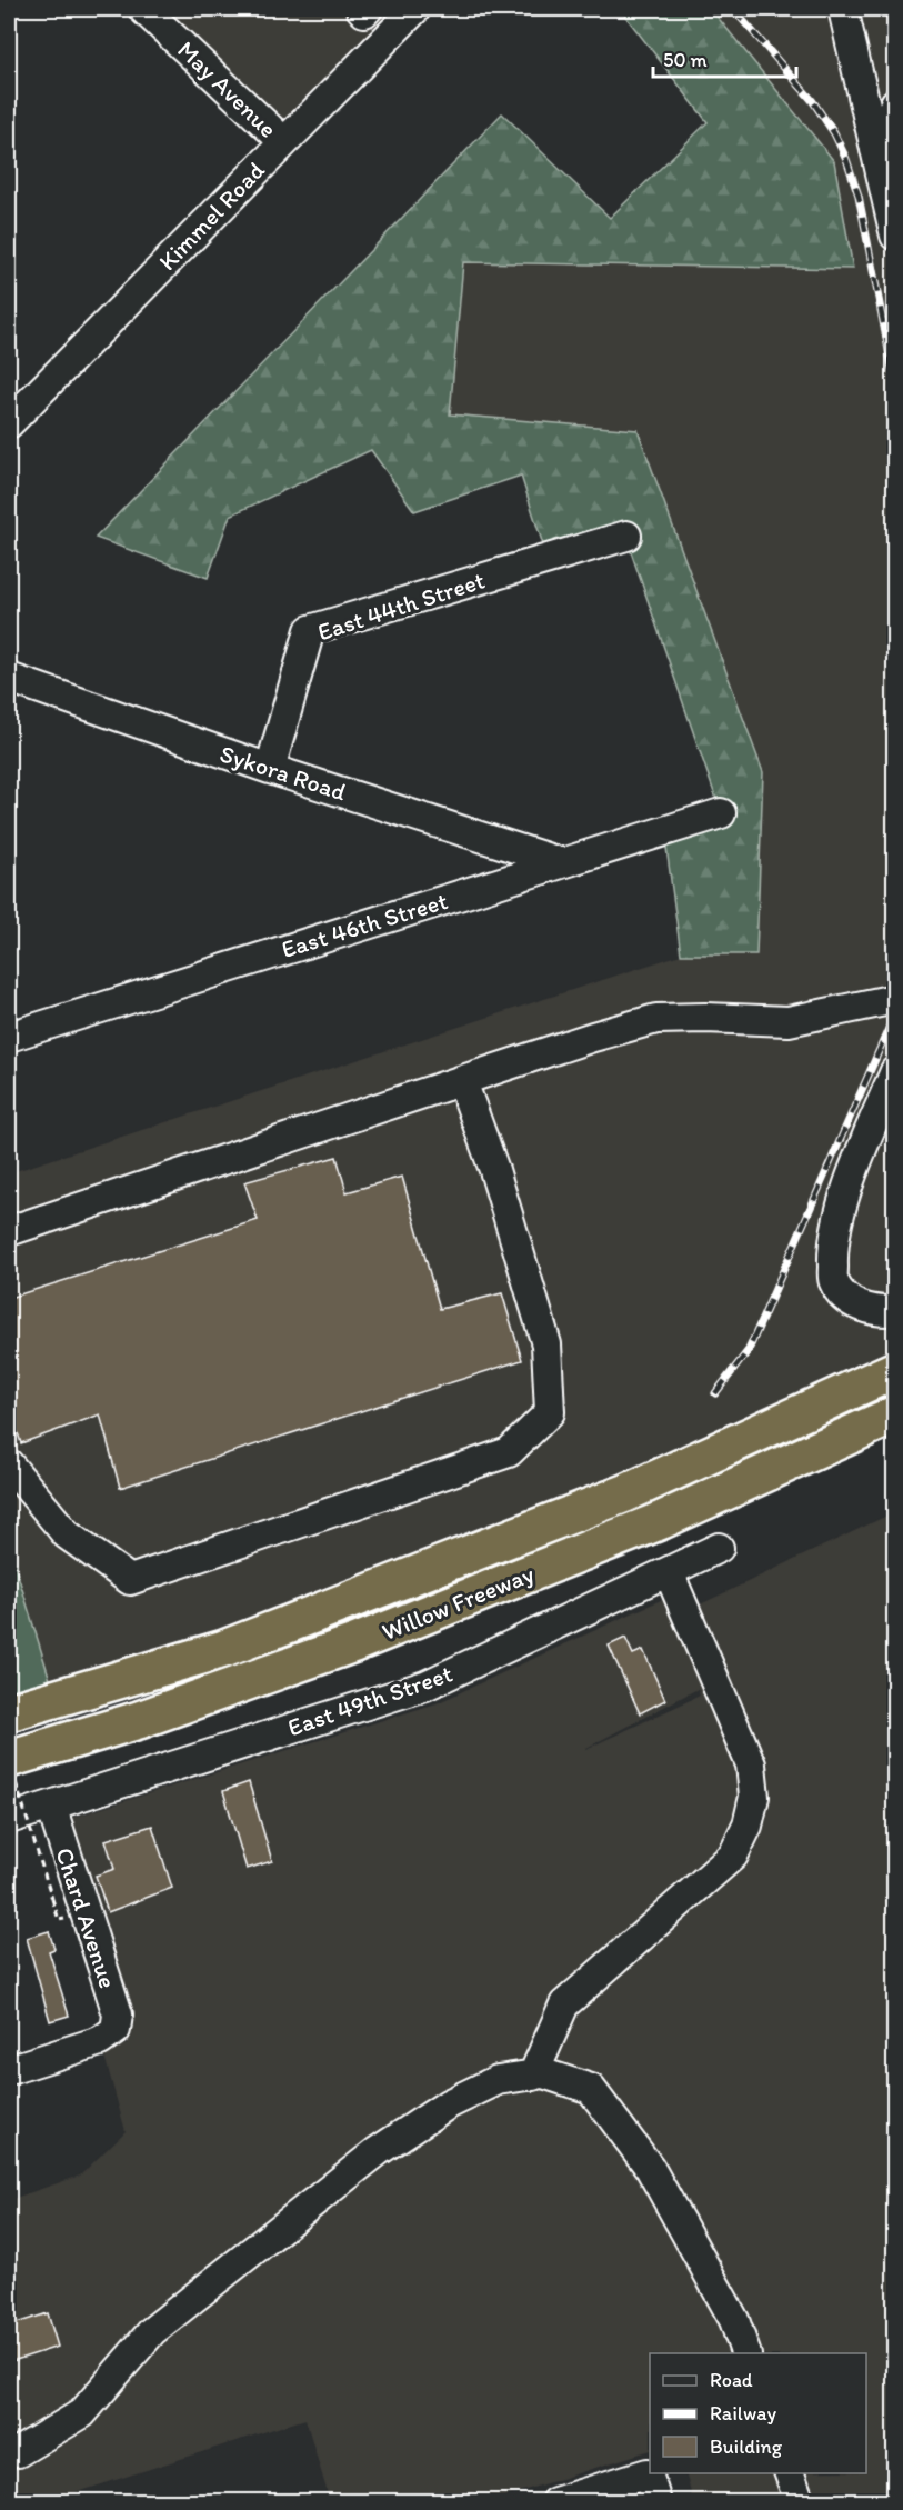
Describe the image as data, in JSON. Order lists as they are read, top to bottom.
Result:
{
  "streets": {
    "highway": ["Willow Freeway"],
    "street": [
      "May Avenue",
      "Kimmel Road",
      "East 44th Street",
      "Sykora Road",
      "East 46th Street",
      "East 49th Street",
      "Chard Avenue"
    ]
  },
  "crossings": [
    ["May Avenue", "Kimmel Road"],
    ["East 44th Street", "Sykora Road"],
    ["Sykora Road", "East 46th Street"],
    ["East 49th Street", "Chard Avenue"]
  ],
  "legend": ["Road", "Railway", "Building"],
  "scale_bar": "50 m"
}
